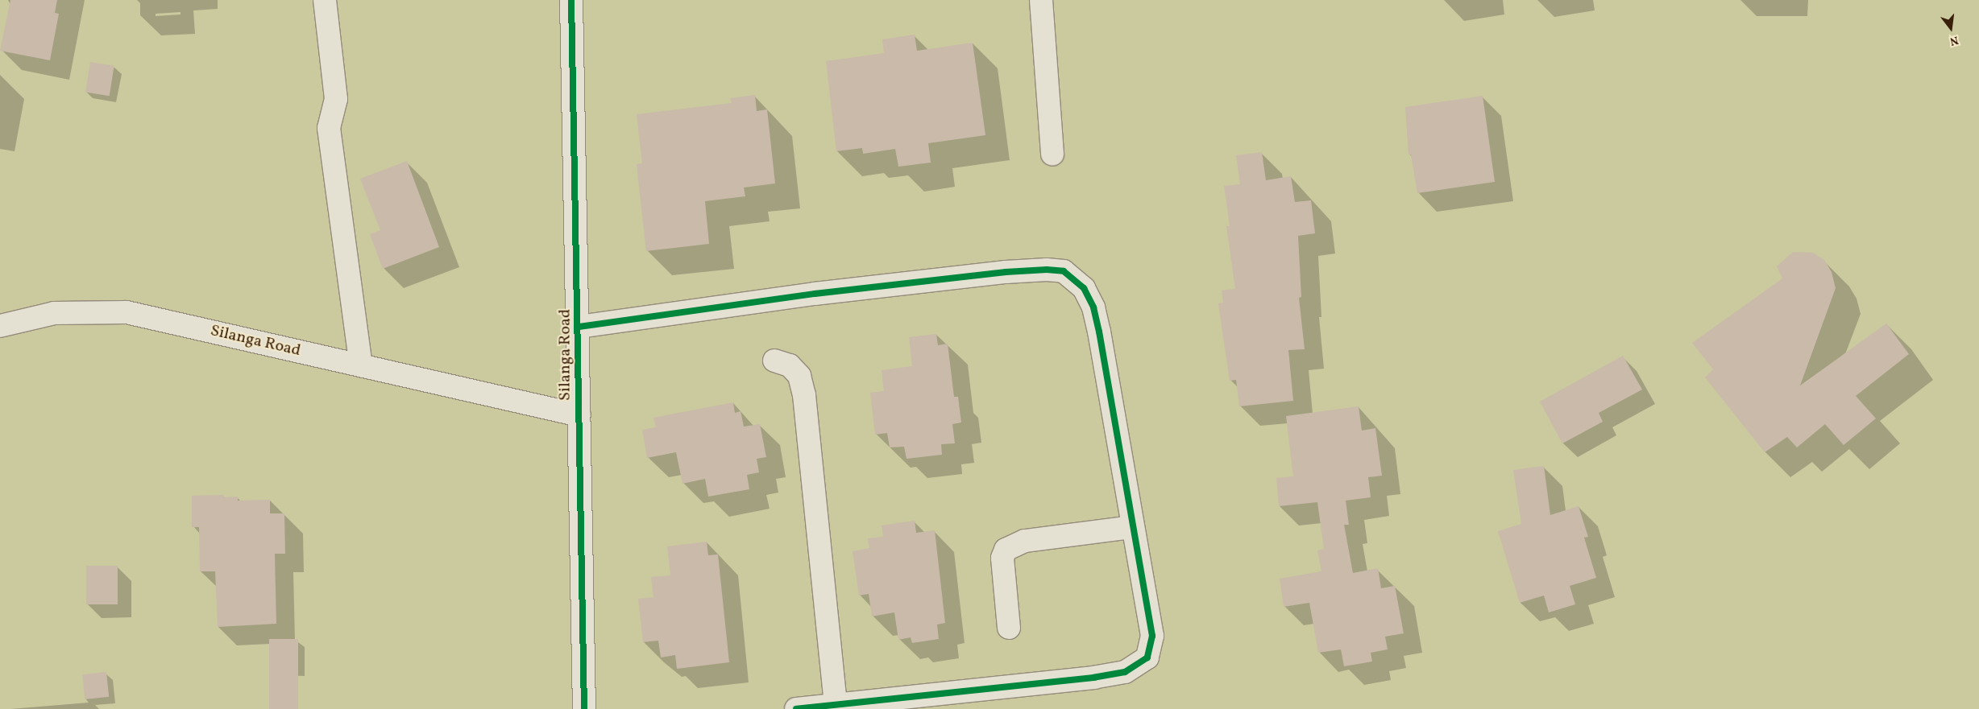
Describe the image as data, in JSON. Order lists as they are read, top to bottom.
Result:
{
  "streets": {
    "street": ["Silanga Road"]
  },
  "north": "bottom"
}
